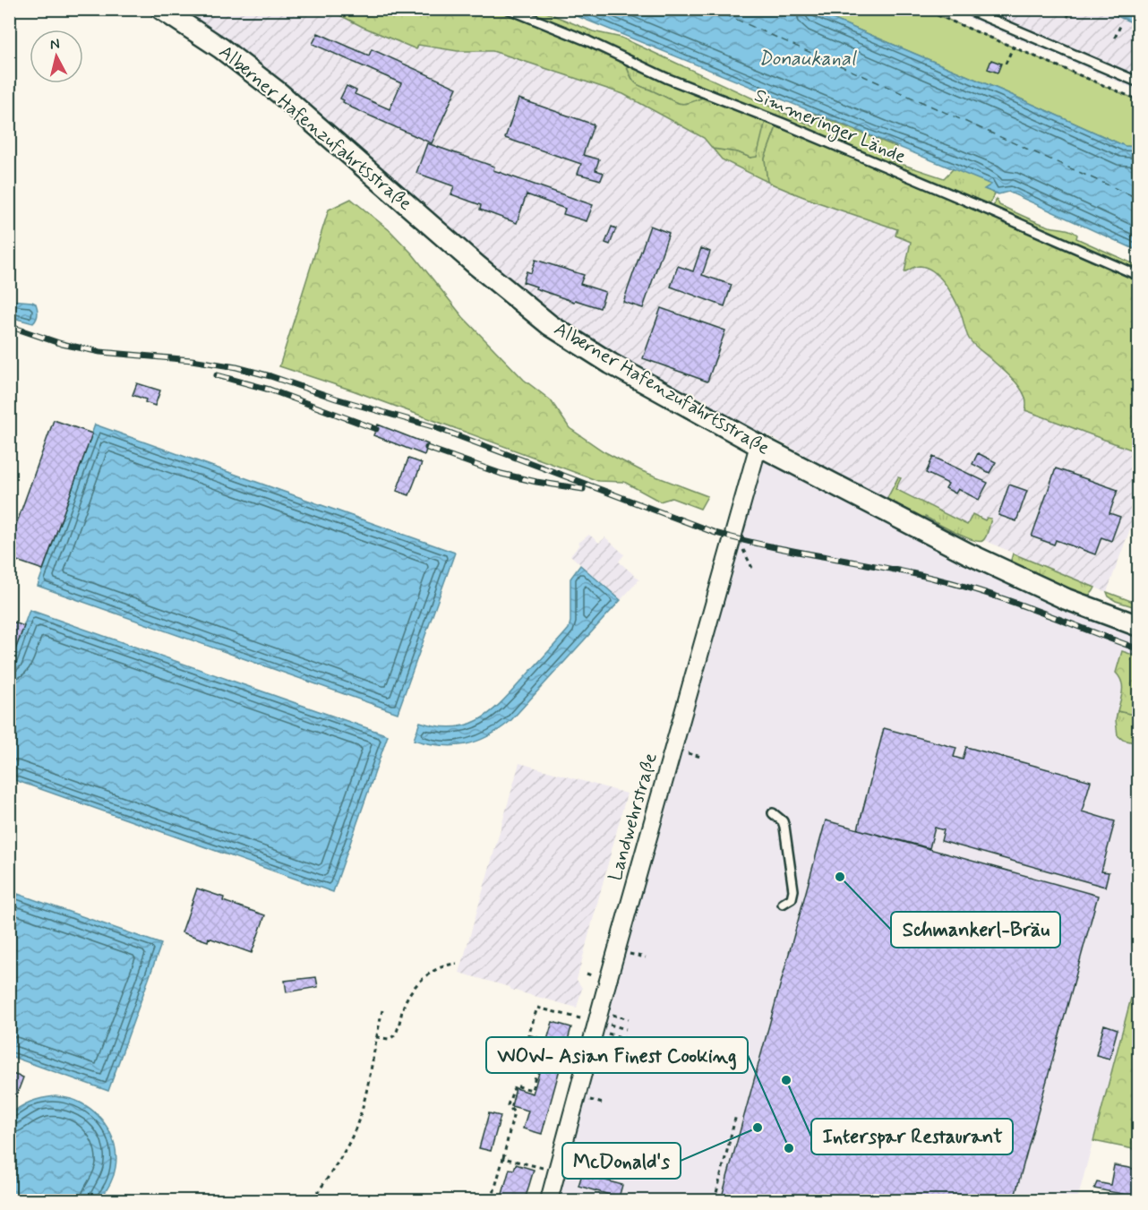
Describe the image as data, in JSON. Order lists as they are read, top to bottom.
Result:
{
  "streets": {
    "street": ["Alberner Hafenzufahrtsstraße", "Landwehrstraße"],
    "lane": ["Simmeringer Lände"]
  },
  "crossings": [
    ["Alberner Hafenzufahrtsstraße", "Landwehrstraße"]
  ],
  "water": ["Donaukanal"],
  "places": [
    "Schmankerl-Bräu",
    "Interspar Restaurant",
    "McDonald's",
    "WOW- Asian Finest Cooking"
  ],
  "north": "top"
}
